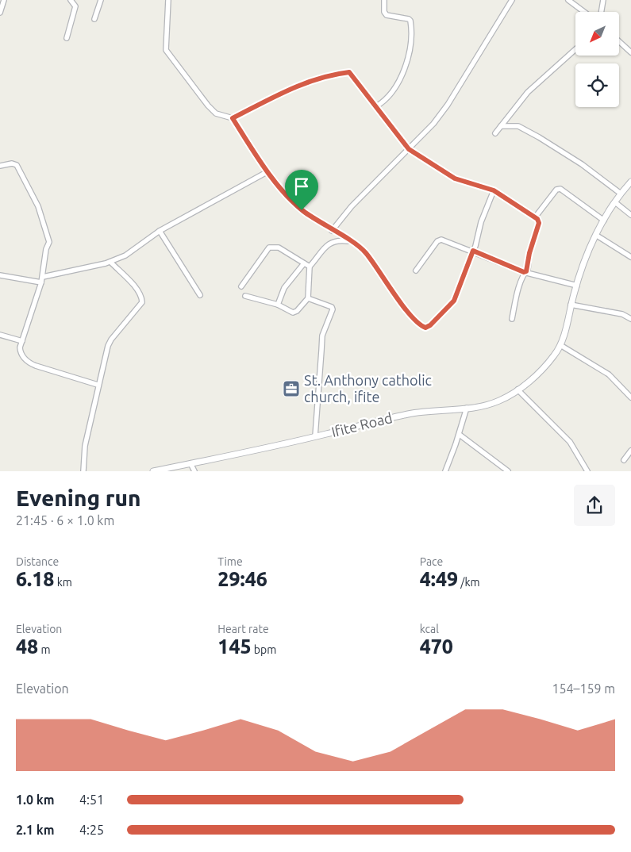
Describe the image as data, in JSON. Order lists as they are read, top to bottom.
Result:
{
  "streets": {
    "street": ["Ifite Road"]
  },
  "places": {
    "office": ["St. Anthony catholic church, ifite"]
  },
  "north": "bottom left",
  "page": {
    "heading": ["Evening run", "21:45 · 6 × 1.0 km"],
    "stats": [
      ["Distance", "6.18 km"],
      ["Time", "29:46"],
      ["Pace", "4:49 /km"],
      ["Elevation", "48 m"],
      ["Heart rate", "145 bpm"],
      ["kcal", "470"]
    ],
    "chart": ["Elevation", "154–159 m"],
    "list": [
      {
        "name": "1.0 km",
        "note": "4:51"
      },
      {
        "name": "2.1 km",
        "note": "4:25"
      }
    ]
  }
}
